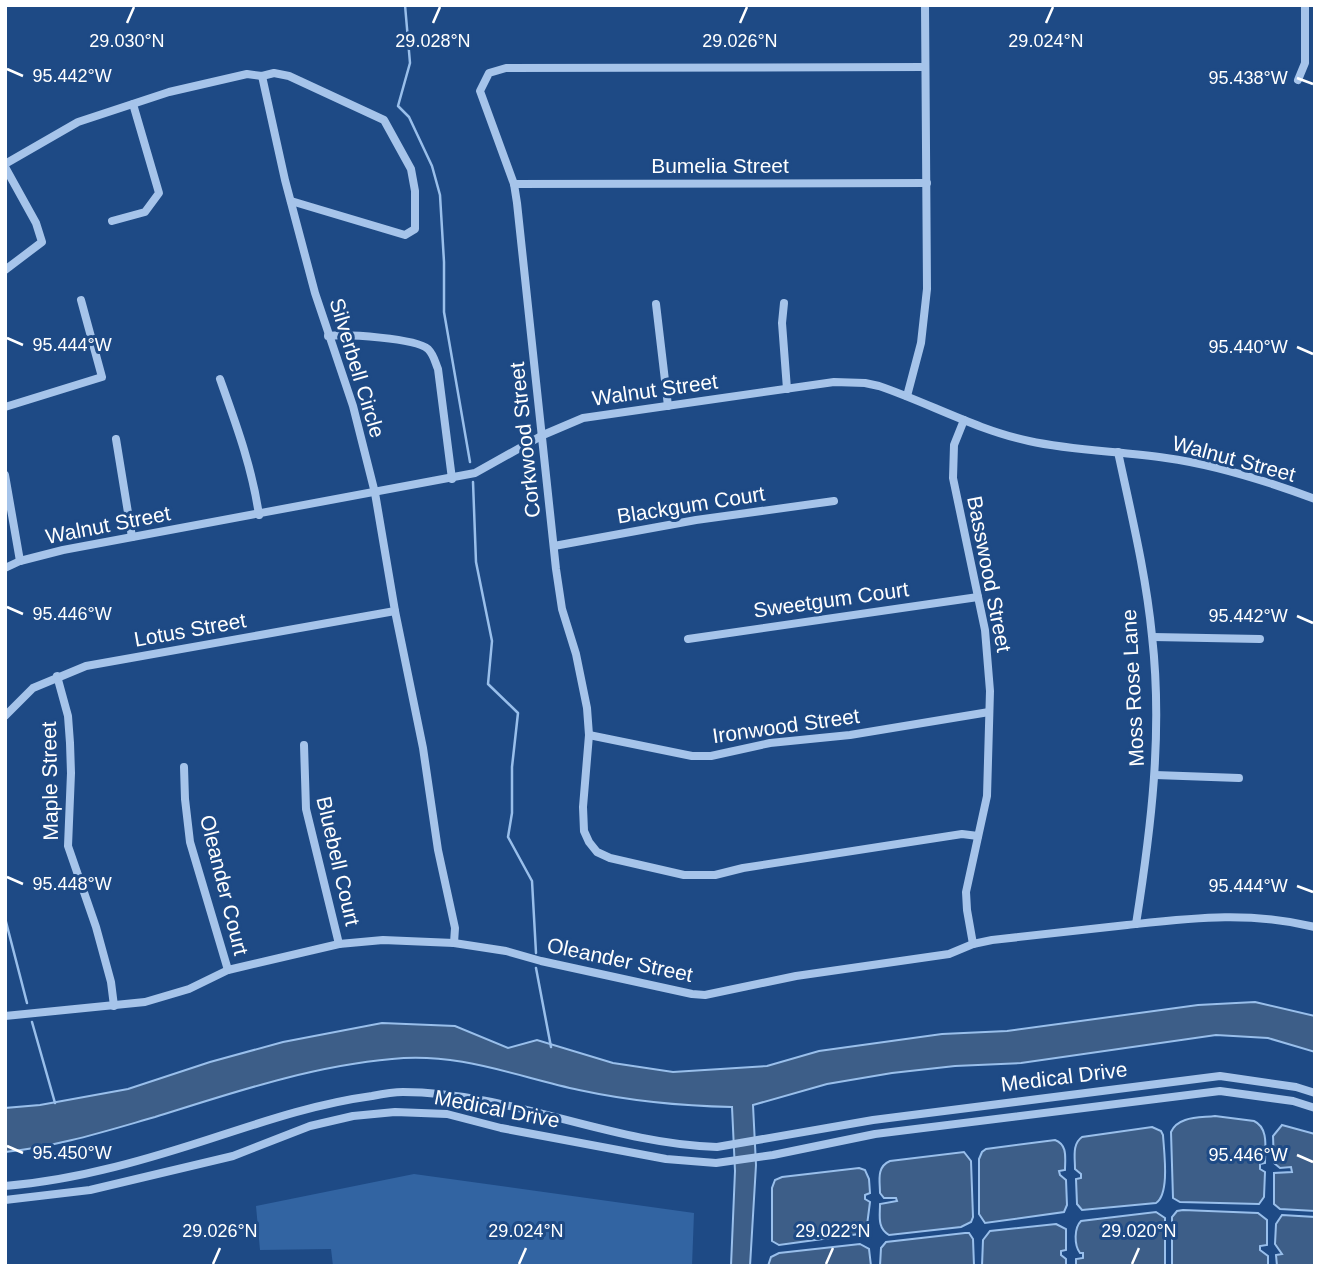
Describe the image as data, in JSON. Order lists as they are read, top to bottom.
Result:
{
  "streets": {
    "street": [
      "Bumelia Street",
      "Silverbell Circle",
      "Walnut Street",
      "Corkwood Street",
      "Blackgum Court",
      "Basswood Street",
      "Sweetgum Court",
      "Lotus Street",
      "Moss Rose Lane",
      "Ironwood Street",
      "Maple Street",
      "Bluebell Court",
      "Oleander Court",
      "Oleander Street",
      "Medical Drive"
    ]
  },
  "crossings": [
    ["Bumelia Street", "Corkwood Street"],
    ["Silverbell Circle", "Walnut Street"],
    ["Silverbell Circle", "Lotus Street"],
    ["Silverbell Circle", "Oleander Street"],
    ["Walnut Street", "Corkwood Street"],
    ["Walnut Street", "Basswood Street"],
    ["Walnut Street", "Moss Rose Lane"],
    ["Corkwood Street", "Blackgum Court"],
    ["Corkwood Street", "Basswood Street"],
    ["Corkwood Street", "Ironwood Street"],
    ["Basswood Street", "Sweetgum Court"],
    ["Basswood Street", "Ironwood Street"],
    ["Basswood Street", "Oleander Street"],
    ["Lotus Street", "Maple Street"],
    ["Moss Rose Lane", "Oleander Street"],
    ["Maple Street", "Oleander Street"],
    ["Bluebell Court", "Oleander Street"],
    ["Oleander Court", "Oleander Street"]
  ],
  "coordinates": [
    "29.030°N",
    "29.026°N",
    "29.024°N",
    "29.028°N",
    "95.442°W",
    "95.438°W",
    "95.444°W",
    "95.440°W",
    "95.446°W",
    "95.448°W",
    "95.450°W",
    "29.022°N",
    "29.020°N"
  ]
}
